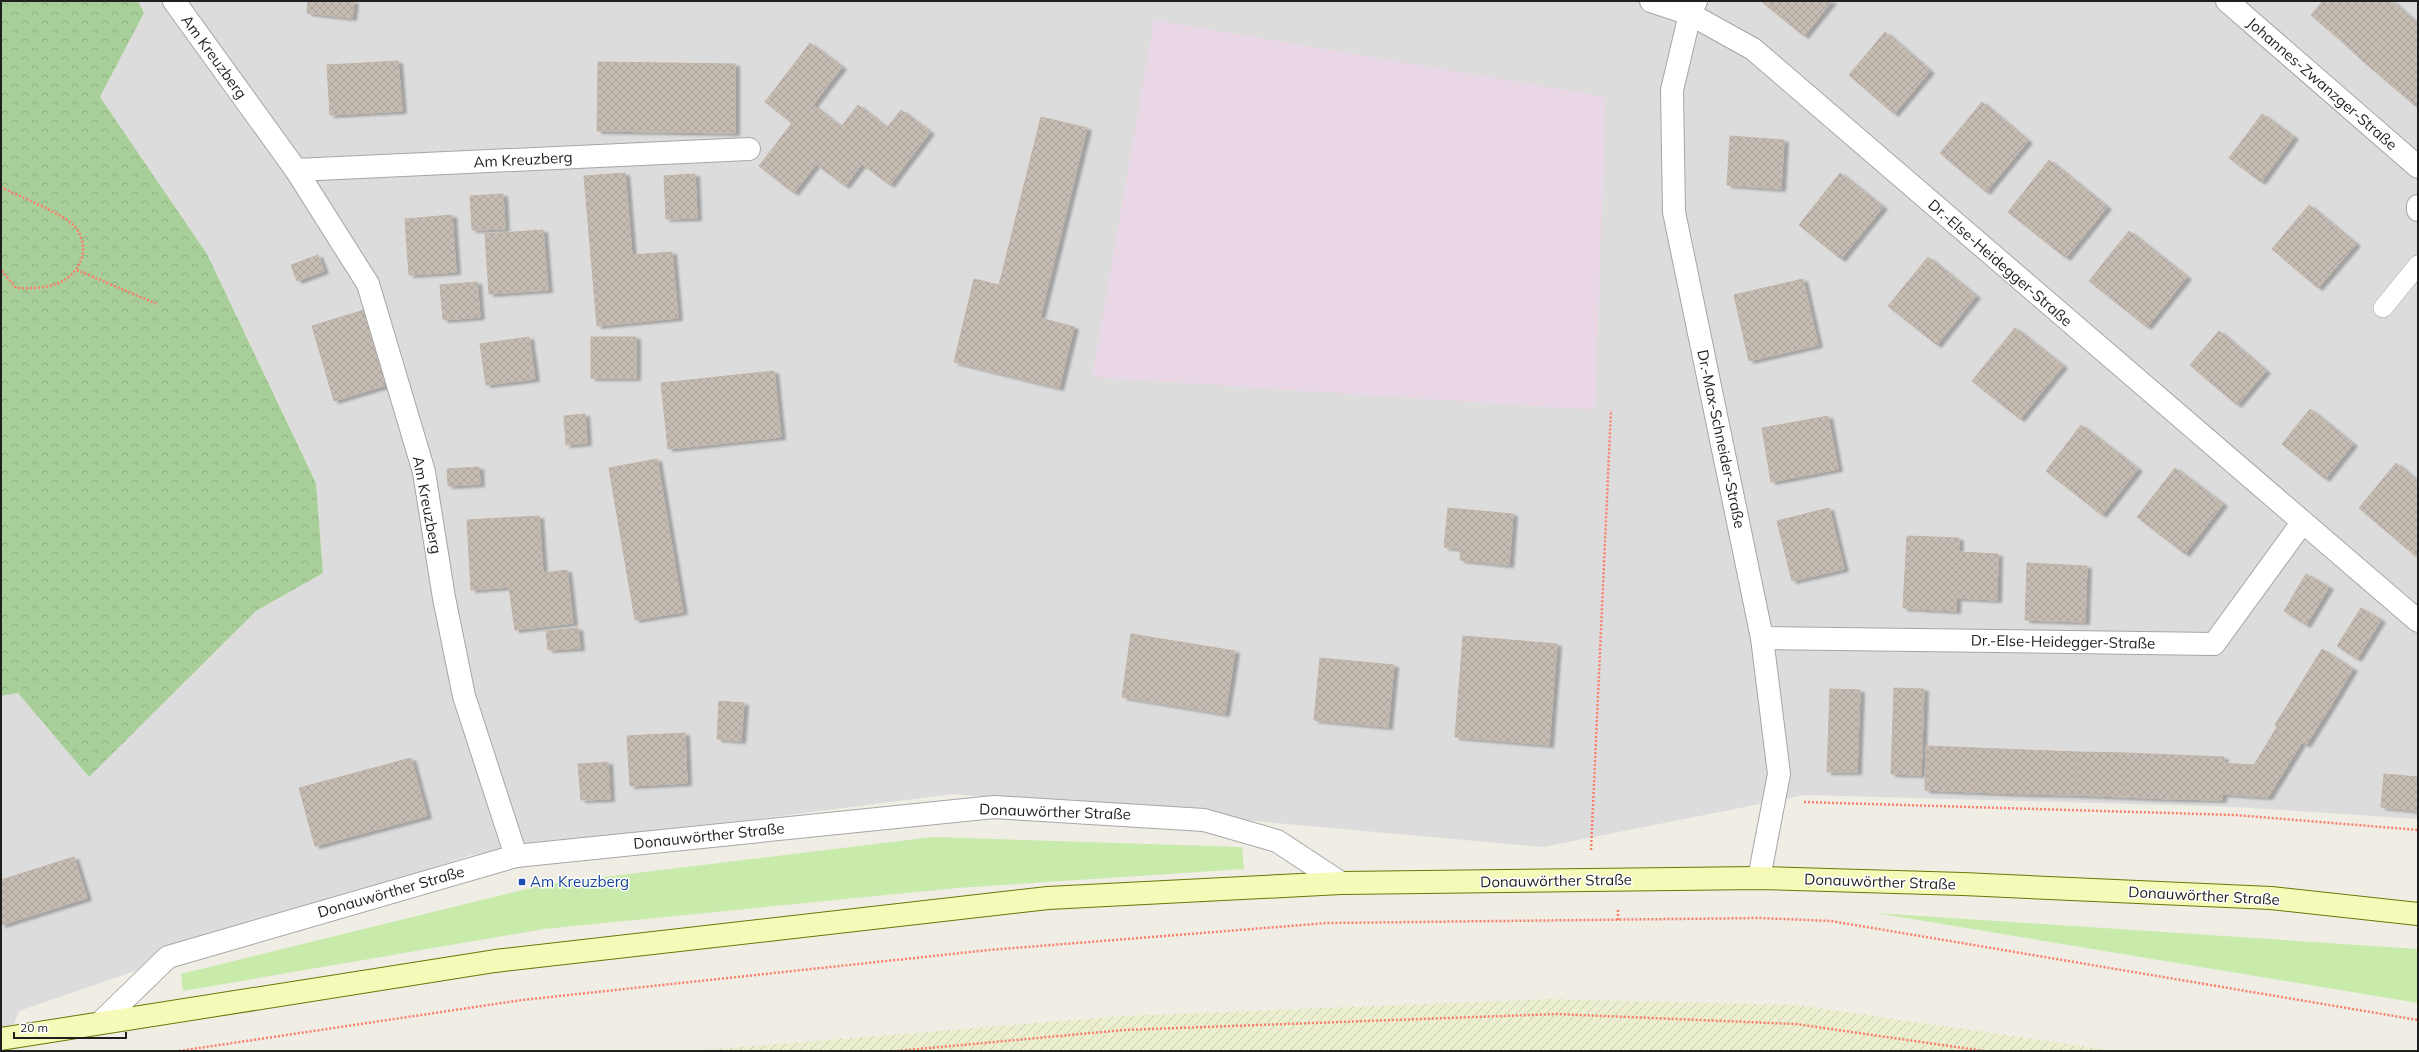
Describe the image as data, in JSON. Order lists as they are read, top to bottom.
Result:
{
  "streets": {
    "main road": ["Donauwörther Straße"],
    "street": [
      "Am Kreuzberg",
      "Johannes-Zwanzger-Straße",
      "Dr.-Else-Heidegger-Straße",
      "Dr.-Max-Schneider-Straße"
    ]
  },
  "crossings": [
    ["Am Kreuzberg", "Donauwörther Straße"],
    ["Dr.-Else-Heidegger-Straße", "Dr.-Max-Schneider-Straße"],
    ["Dr.-Max-Schneider-Straße", "Donauwörther Straße"]
  ],
  "places": {
    "transit": ["Am Kreuzberg"]
  },
  "scale_bar": "20 m"
}
